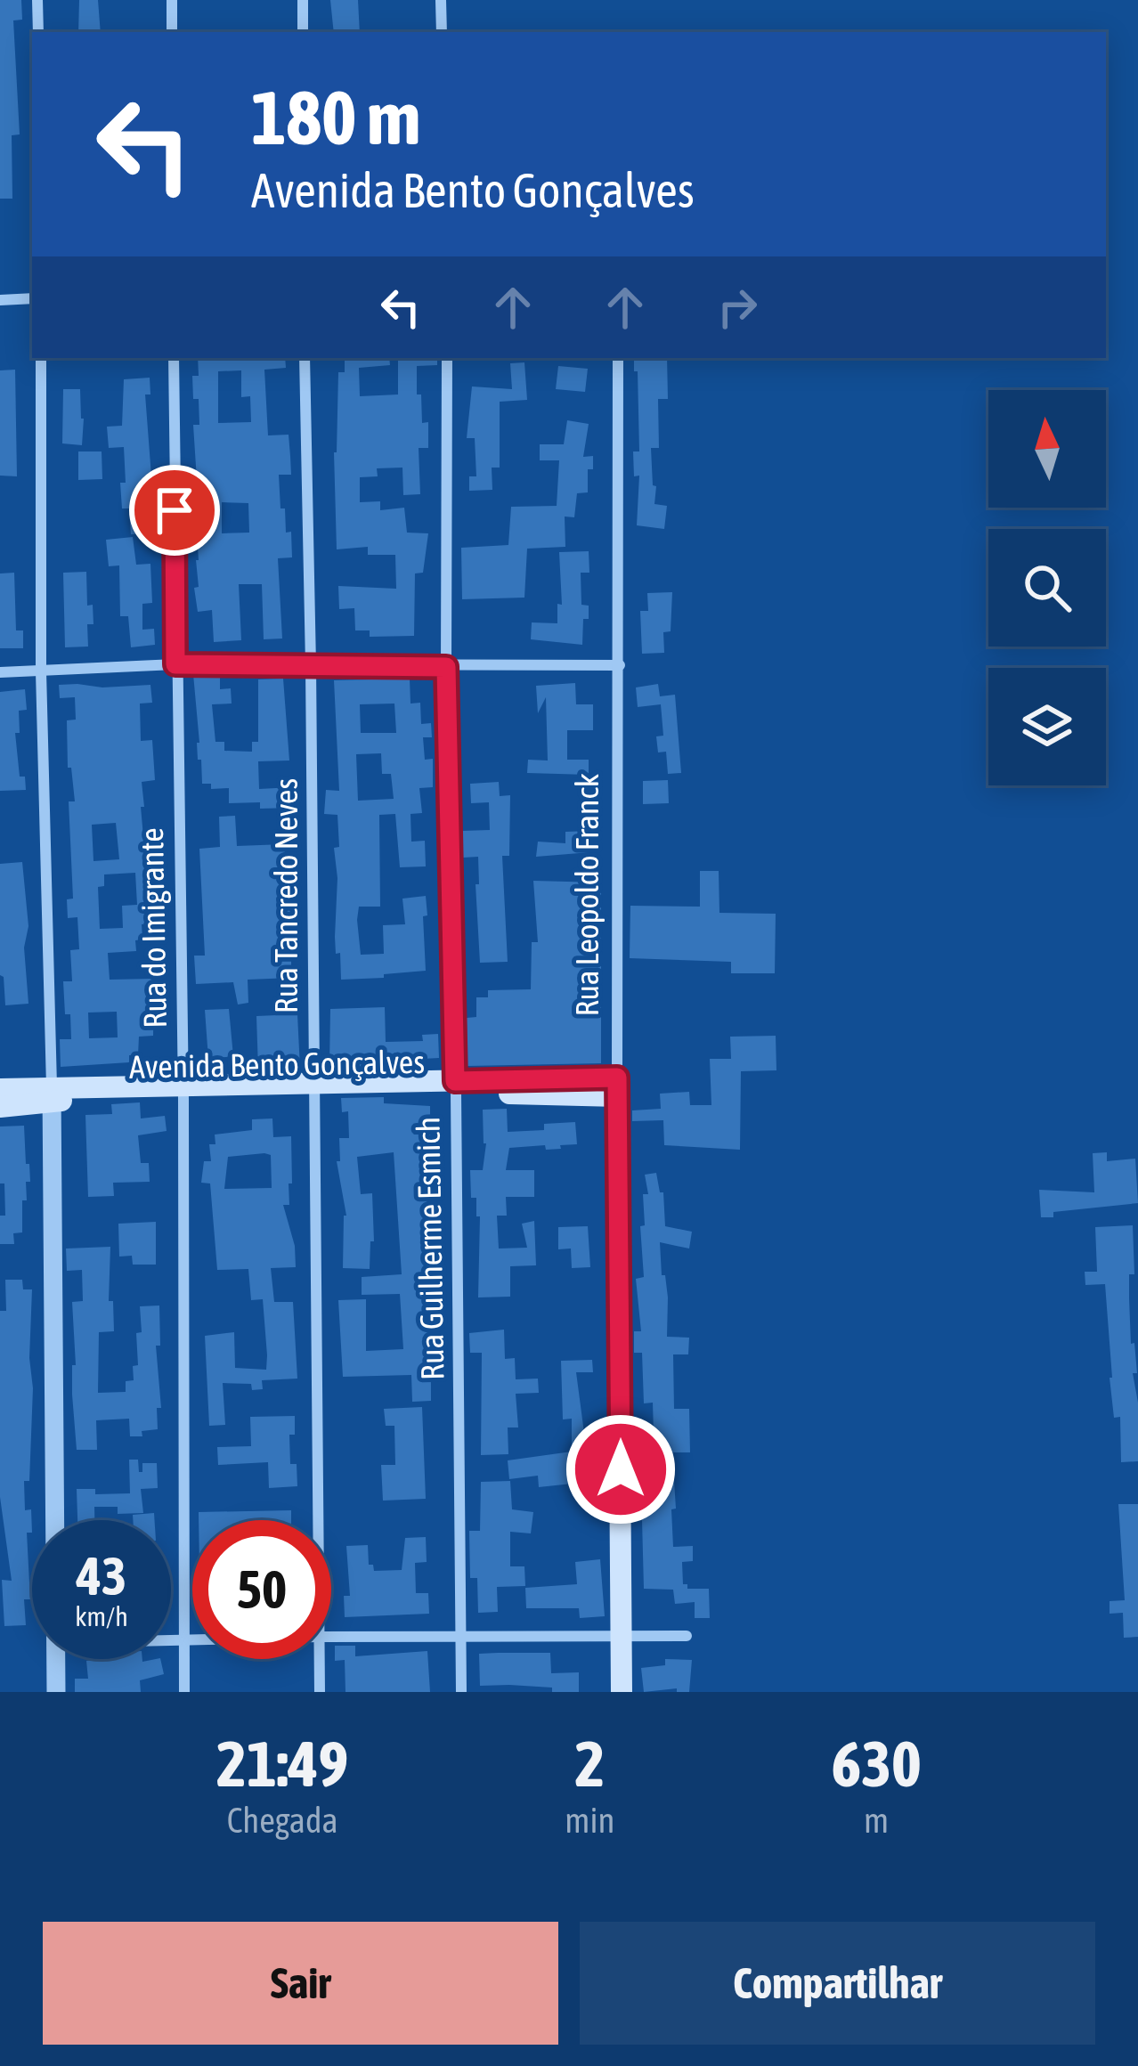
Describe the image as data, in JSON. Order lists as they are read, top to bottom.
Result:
{
  "streets": {
    "main road": ["Rua Leopoldo Franck", "Avenida Bento Gonçalves"],
    "street": ["Rua Tancredo Neves", "Rua do Imigrante", "Rua Guilherme Esmich"]
  },
  "crossings": [
    ["Rua Leopoldo Franck", "Avenida Bento Gonçalves"],
    ["Rua Tancredo Neves", "Avenida Bento Gonçalves"],
    ["Rua do Imigrante", "Avenida Bento Gonçalves"],
    ["Avenida Bento Gonçalves", "Rua Guilherme Esmich"]
  ],
  "north": "top",
  "page": {
    "turn": ["180 m", "Avenida Bento Gonçalves"],
    "speed": "43 km/h",
    "limit": "50",
    "eta": [
      "21:49",
      "Chegada",
      "2",
      "min",
      "630",
      "m"
    ],
    "buttons": ["Sair", "Compartilhar"]
  }
}
